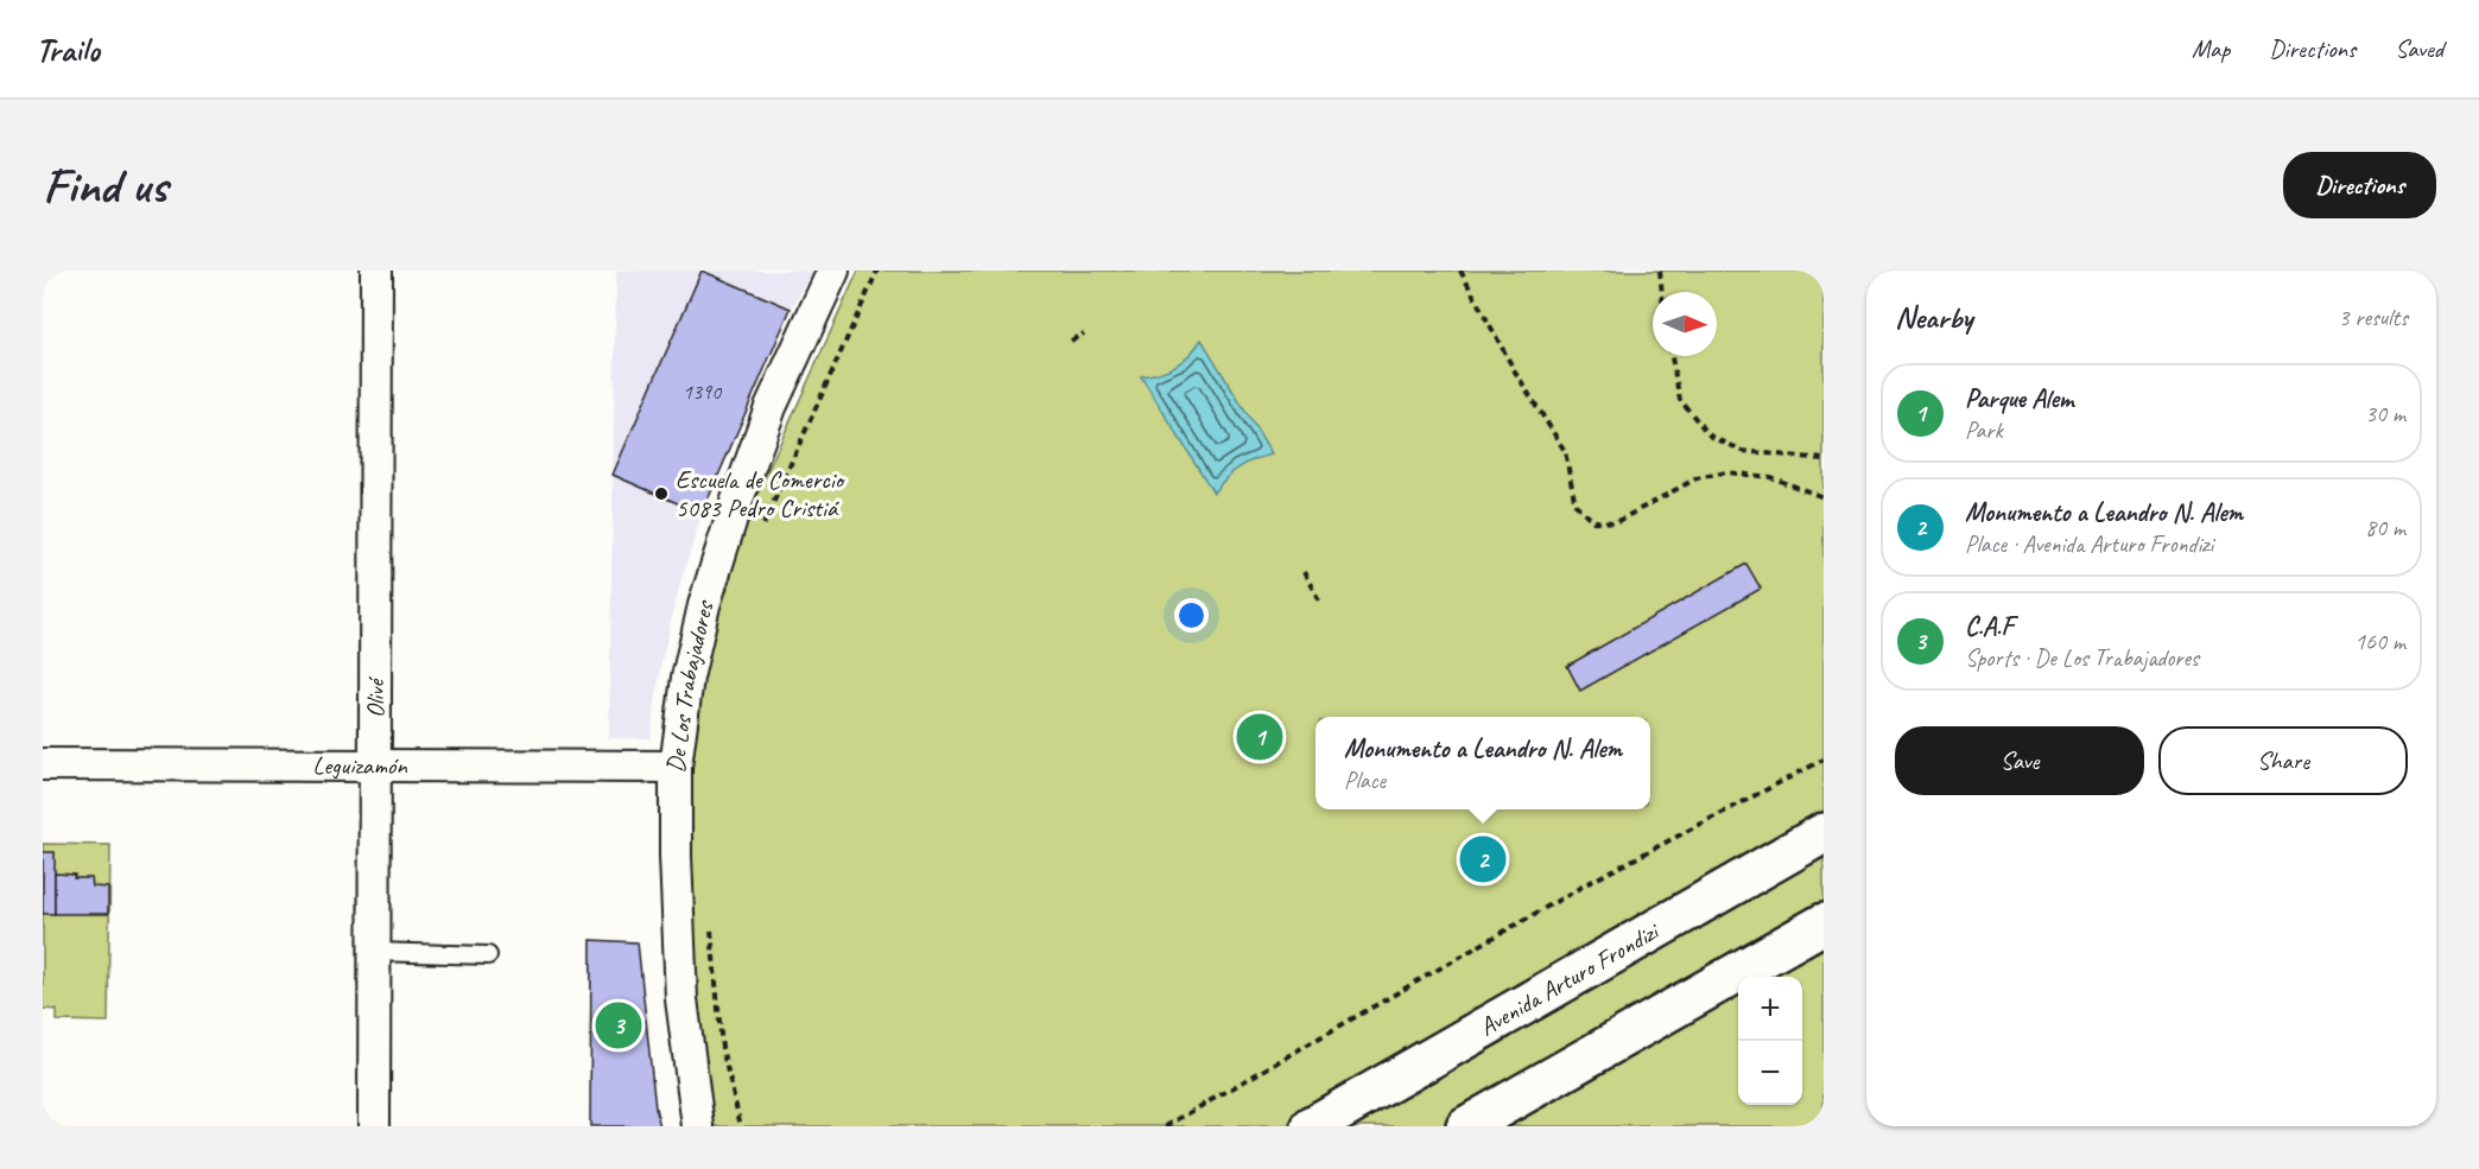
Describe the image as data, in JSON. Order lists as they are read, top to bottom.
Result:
{
  "streets": {
    "main road": ["Avenida Arturo Frondizi"],
    "street": ["De Los Trabajadores", "Olivé", "Leguizamón"]
  },
  "crossings": [
    ["De Los Trabajadores", "Leguizamón"],
    ["Olivé", "Leguizamón"]
  ],
  "places": ["Escuela de Comercio 5083 Pedro Cristiá"],
  "house_numbers": ["1390"],
  "north": "right",
  "page": {
    "header": "Trailo",
    "nav": ["Map", "Directions", "Saved"],
    "buttons": [
      "Directions",
      ["Save", "Share"]
    ],
    "title": "Find us",
    "heading": ["Nearby", "3 results"],
    "list": [
      {
        "mark": "1",
        "name": "Parque Alem",
        "note": "Park",
        "value": "30 m"
      },
      {
        "mark": "2",
        "name": "Monumento a Leandro N. Alem",
        "note": "Place · Avenida Arturo Frondizi",
        "value": "80 m"
      },
      {
        "mark": "3",
        "name": "C.A.F",
        "note": "Sports · De Los Trabajadores",
        "value": "160 m"
      }
    ],
    "pins": ["1", "2", "3"],
    "popup": ["Monumento a Leandro N. Alem", "Place"],
    "map_buttons": ["+", "−"]
  }
}
